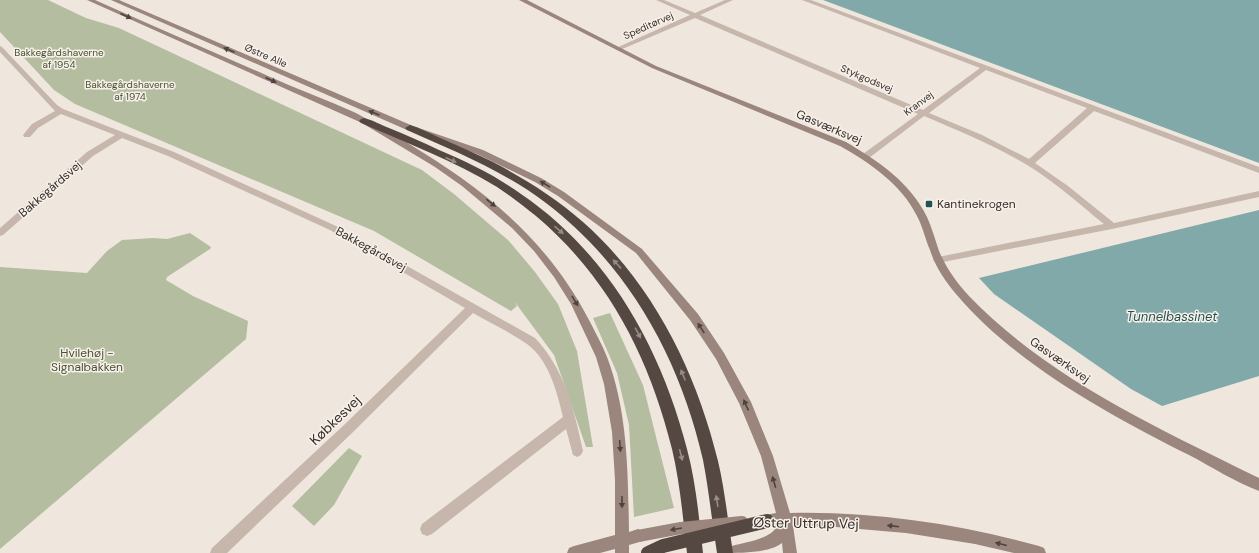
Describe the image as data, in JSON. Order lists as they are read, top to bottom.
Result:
{
  "streets": {
    "street": [
      "Speditørvej",
      "Østre Alle",
      "Stykgodsvej",
      "Kranvej",
      "Gasværksvej",
      "Bakkegårdsvej",
      "Købkesvej",
      "Øster Uttrup Vej"
    ]
  },
  "crossings": [
    ["Speditørvej", "Stykgodsvej"],
    ["Speditørvej", "Gasværksvej"],
    ["Østre Alle", "Øster Uttrup Vej"],
    ["Stykgodsvej", "Kranvej"],
    ["Kranvej", "Gasværksvej"],
    ["Bakkegårdsvej", "Købkesvej"]
  ],
  "one_way": ["Øster Uttrup Vej"],
  "water": ["Tunnelbassinet"],
  "parks": ["Bakkegårdshaverne af 1954", "Bakkegårdshaverne af 1974", "Hvilehøj - Signalbakken"],
  "places": {
    "transit": ["Kantinekrogen"]
  }
}
